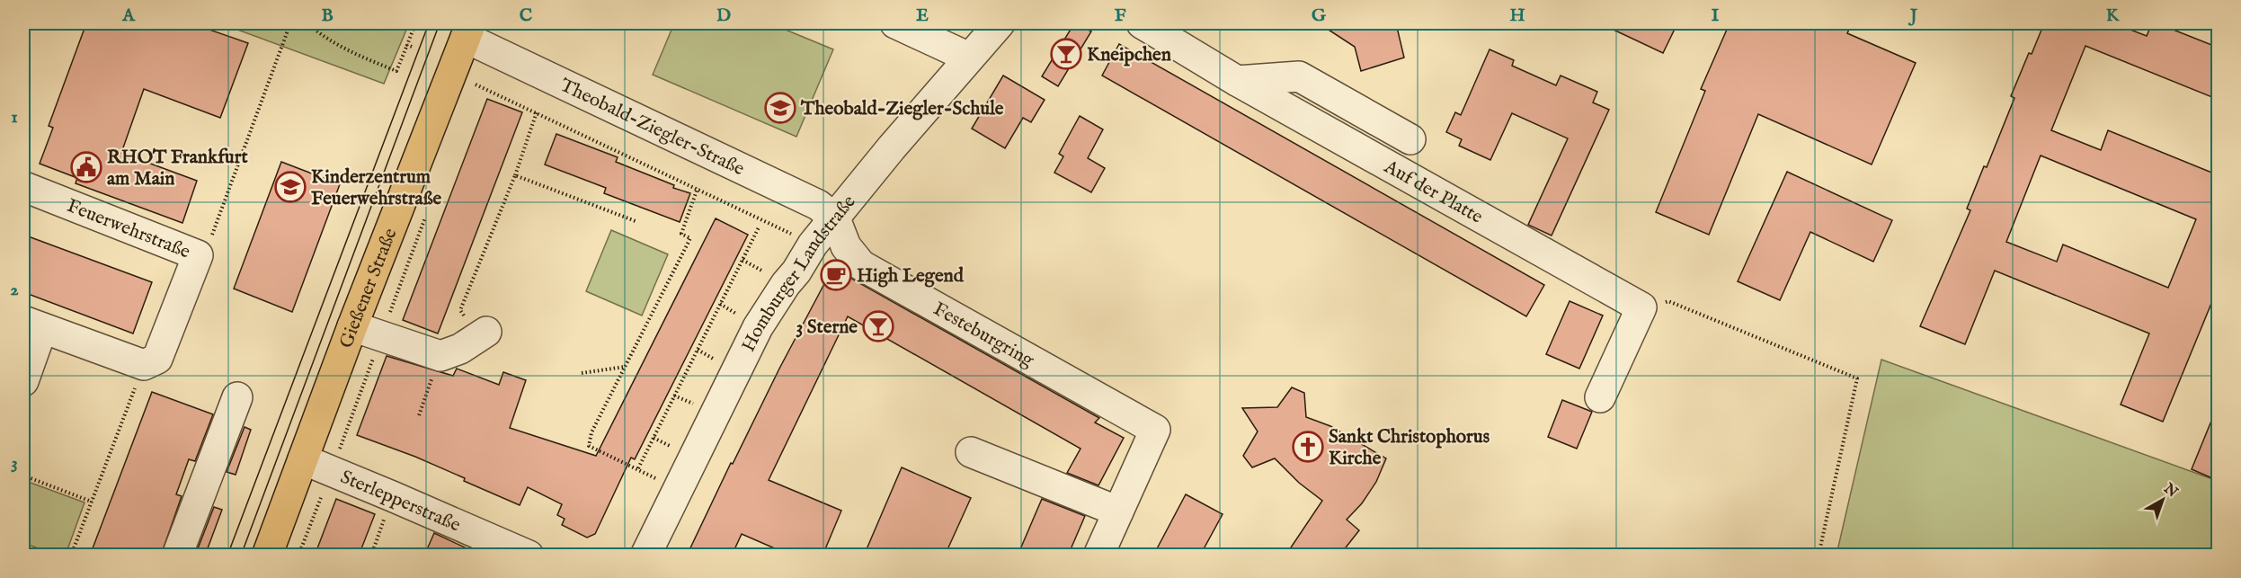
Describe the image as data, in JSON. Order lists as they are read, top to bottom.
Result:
{
  "streets": {
    "main road": ["Gießener Straße"],
    "street": [
      "Theobald-Ziegler-Straße",
      "Auf der Platte",
      "Feuerwehrstraße",
      "Homburger Landstraße",
      "Festeburgring",
      "Sterlepperstraße"
    ]
  },
  "crossings": [
    ["Theobald-Ziegler-Straße", "Homburger Landstraße"],
    ["Theobald-Ziegler-Straße", "Gießener Straße"],
    ["Theobald-Ziegler-Straße", "Festeburgring"],
    ["Homburger Landstraße", "Festeburgring"],
    ["Gießener Straße", "Sterlepperstraße"]
  ],
  "places": {
    "bar": ["Kneipchen", "3 Sterne"],
    "school or university": ["Theobald-Ziegler-Schule", "Kinderzentrum Feuerwehrstraße"],
    "public building": ["RHOT Frankfurt am Main"],
    "cafe": ["High Legend"],
    "church": ["Sankt Christophorus Kirche"]
  },
  "north": "top right",
  "grid": {
    "columns": [
      "A",
      "B",
      "C",
      "D",
      "E",
      "F",
      "G",
      "H",
      "I",
      "J",
      "K"
    ],
    "rows": ["1", "2", "3"]
  }
}
